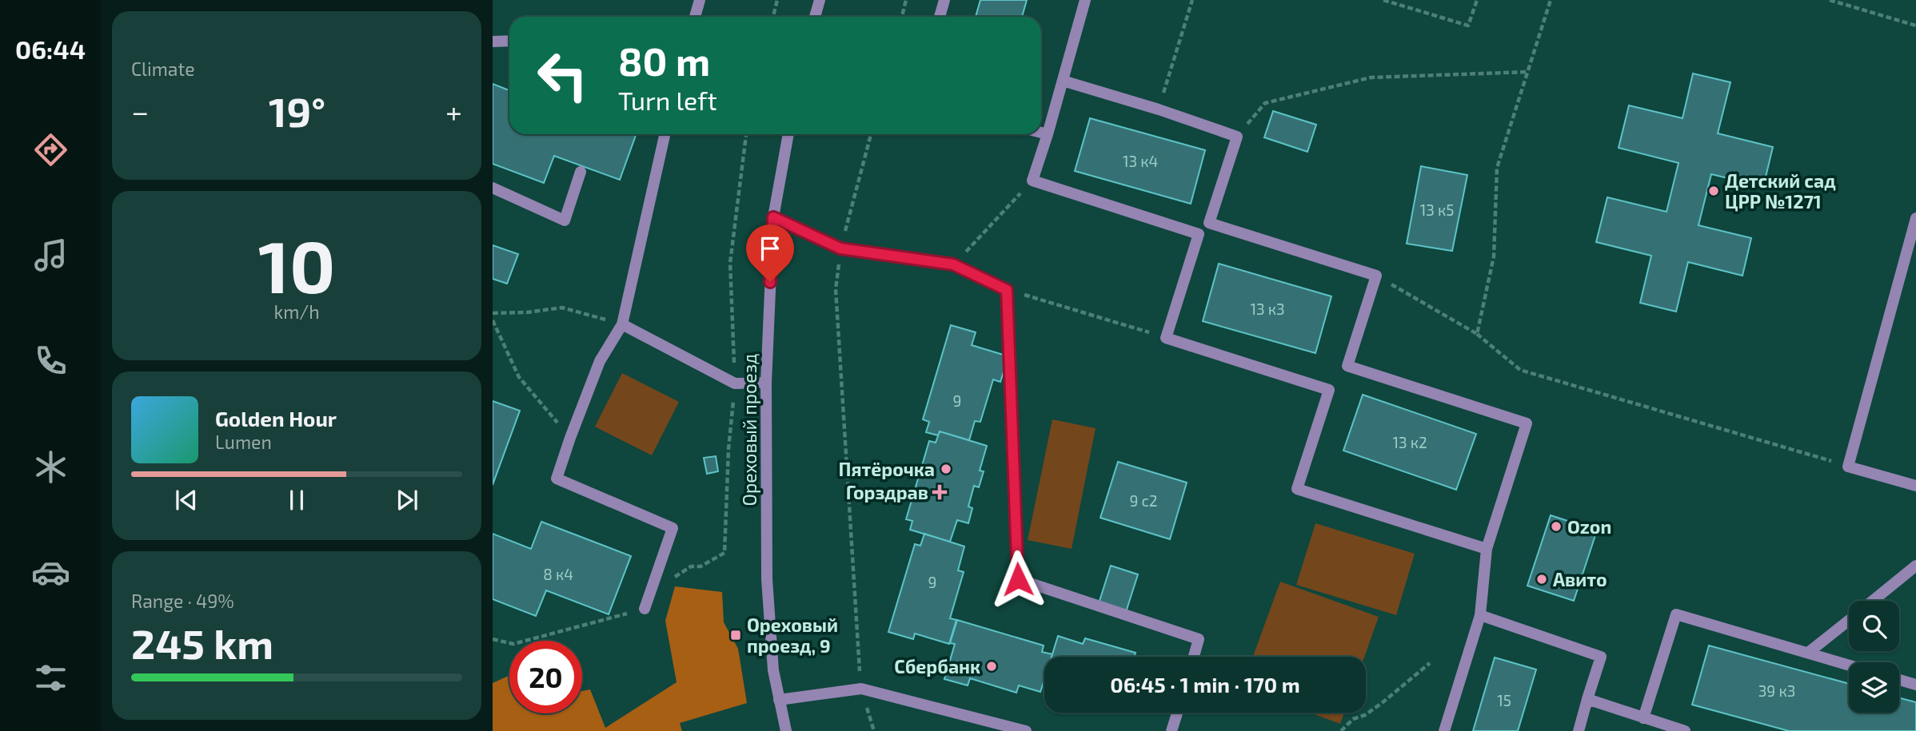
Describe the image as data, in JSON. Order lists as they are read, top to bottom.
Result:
{
  "streets": {
    "street": ["Ореховый проезд"]
  },
  "places": {
    "other": [
      "Детский сад ЦРР №1271",
      "Пятёрочка",
      "Ozon",
      "Авито",
      "Сбербанк"
    ],
    "health": ["Горздрав"],
    "transit": ["Ореховый проезд, 9"]
  },
  "house_numbers": [
    "13 к4",
    "13 к5",
    "13 к3",
    "9",
    "13 к2",
    "9 с2",
    "8 к4",
    "9",
    "39 к3",
    "15"
  ],
  "page": {
    "tabs": "06:44",
    "tile": [
      "Climate",
      ["10", "km/h"],
      ["Range · 49%", "245 km"]
    ],
    "turn": ["80 m", "Turn left"],
    "heat": ["−", "19°", "+"],
    "song": ["Golden Hour", "Lumen"],
    "limit": "20",
    "trip": "06:45 · 1 min · 170 m"
  }
}
